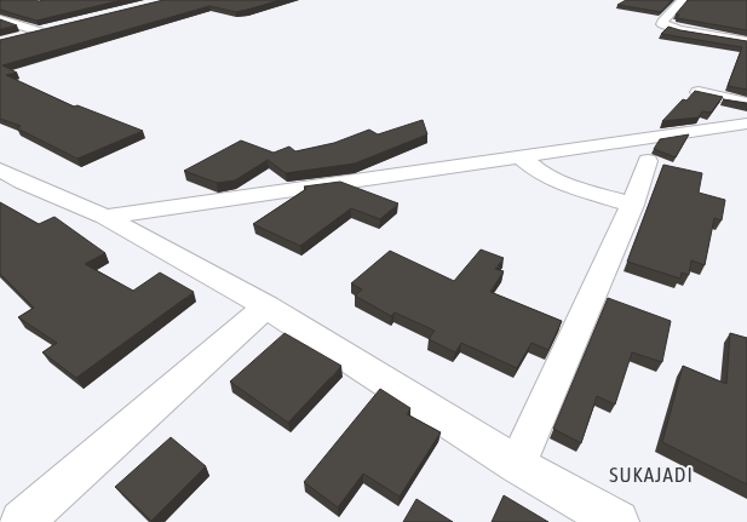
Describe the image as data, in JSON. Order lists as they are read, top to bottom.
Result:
{
  "districts": ["SUKAJADI"]
}
